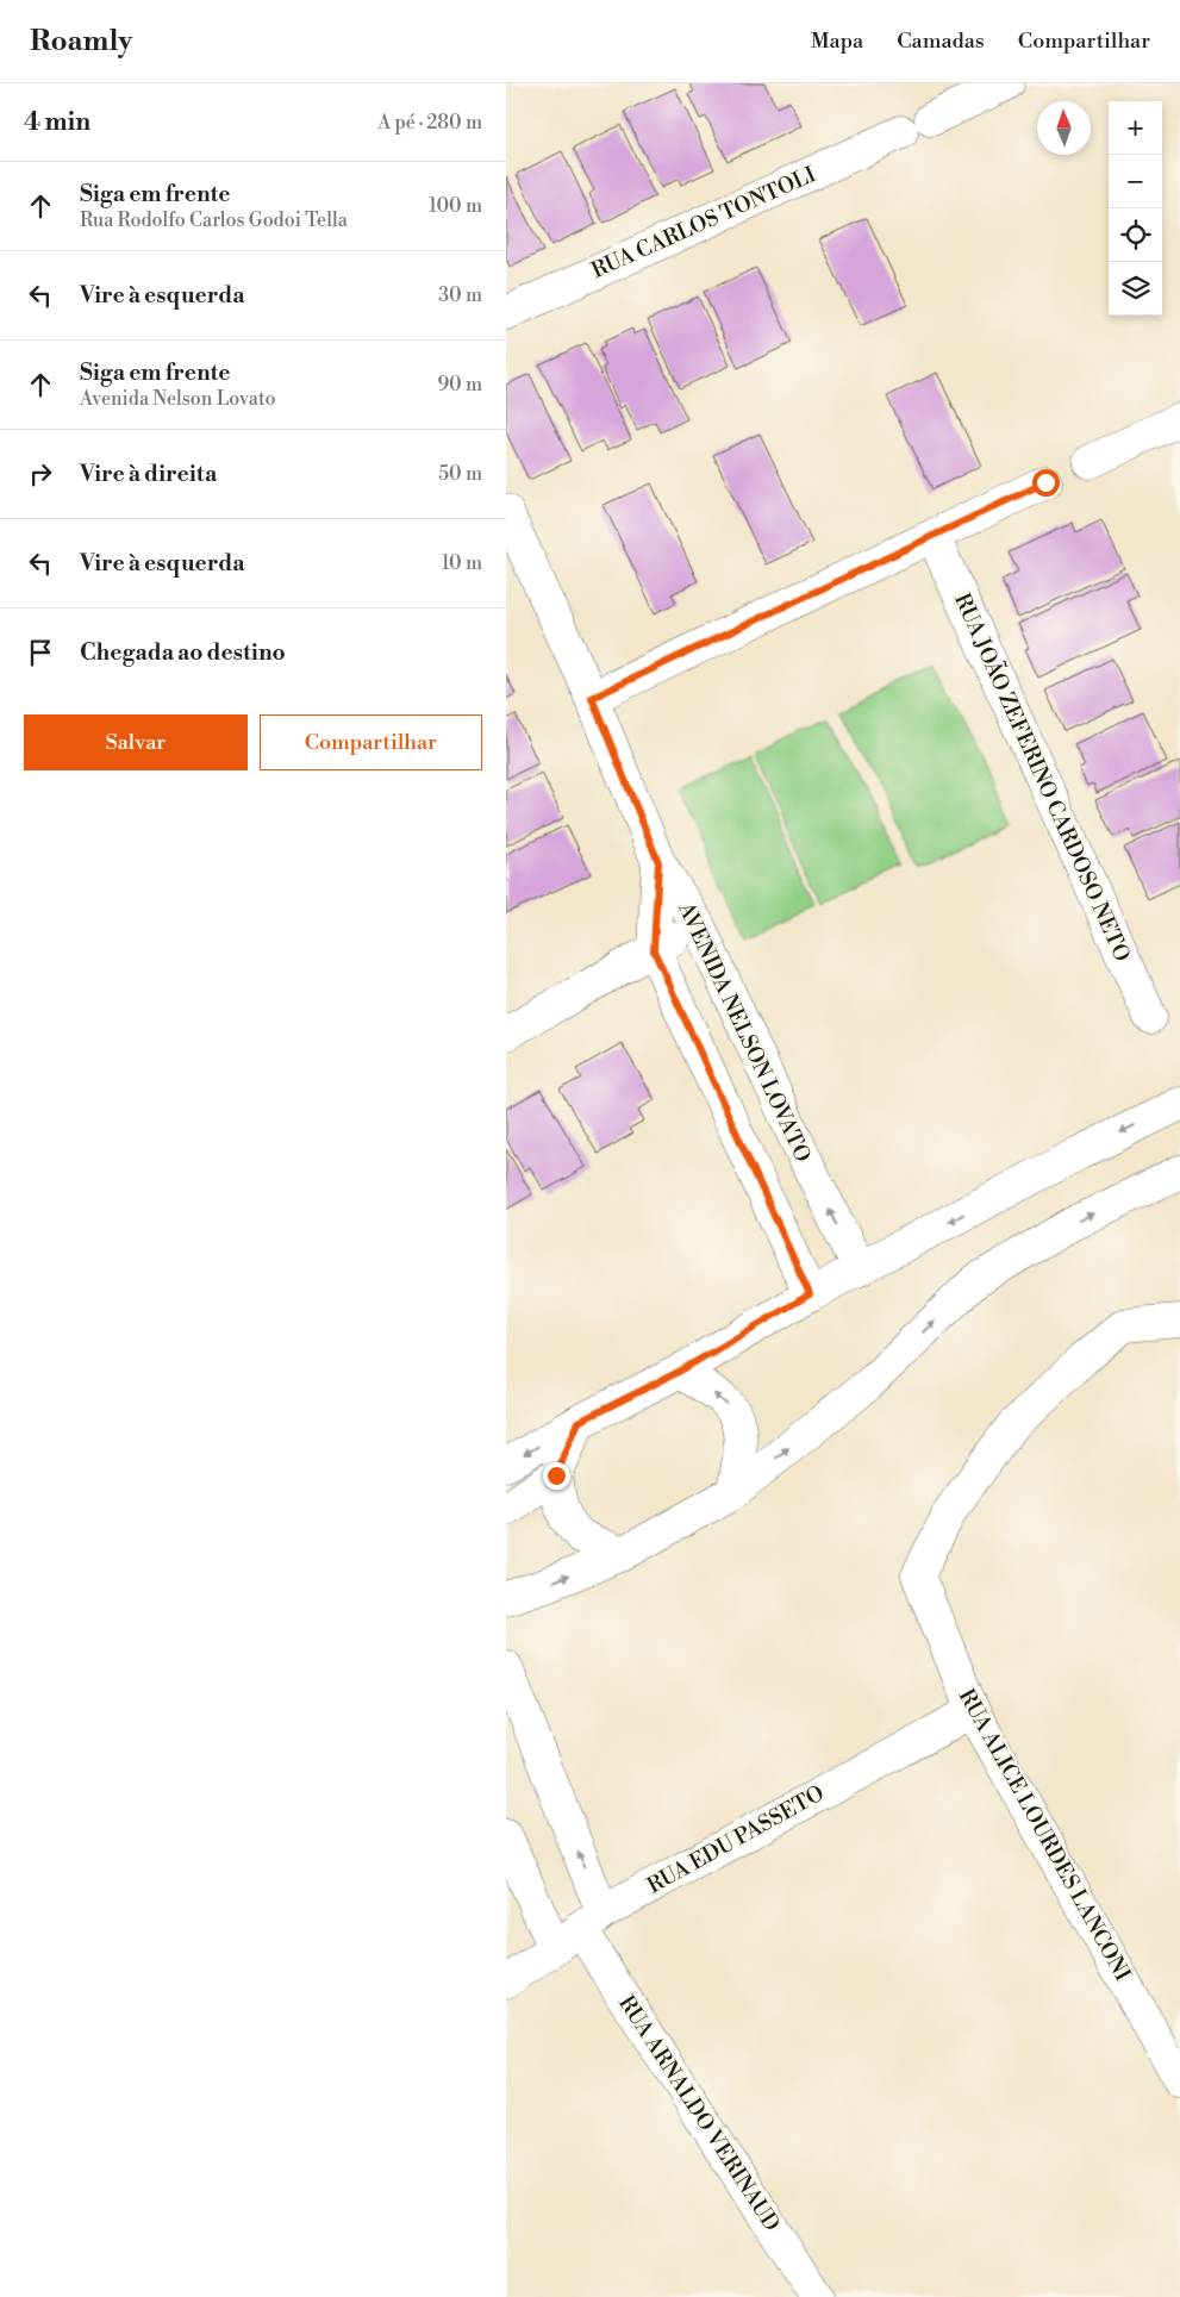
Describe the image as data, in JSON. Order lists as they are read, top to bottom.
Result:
{
  "streets": {
    "street": [
      "RUA CARLOS TONTOLI",
      "RUA JOÃO ZEFERINO CARDOSO NETO",
      "AVENIDA NELSON LOVATO",
      "RUA ALICE LOURDES LANCONI",
      "RUA EDU PASSETO",
      "RUA ARNALDO VERINAUD"
    ]
  },
  "crossings": [
    ["RUA ALICE LOURDES LANCONI", "RUA EDU PASSETO"],
    ["RUA EDU PASSETO", "RUA ARNALDO VERINAUD"]
  ],
  "north": "top",
  "page": {
    "header": "Roamly",
    "nav": ["Mapa", "Camadas", "Compartilhar"],
    "heading": ["4 min", "A pé · 280 m"],
    "map_buttons": ["+", "−"],
    "list": [
      ["Siga em frente", "Rua Rodolfo Carlos Godoi Tella", "100 m"],
      ["Vire à esquerda", "30 m"],
      ["Siga em frente", "Avenida Nelson Lovato", "90 m"],
      ["Vire à direita", "50 m"],
      ["Vire à esquerda", "10 m"],
      "Chegada ao destino"
    ],
    "buttons": ["Salvar", "Compartilhar"]
  }
}
